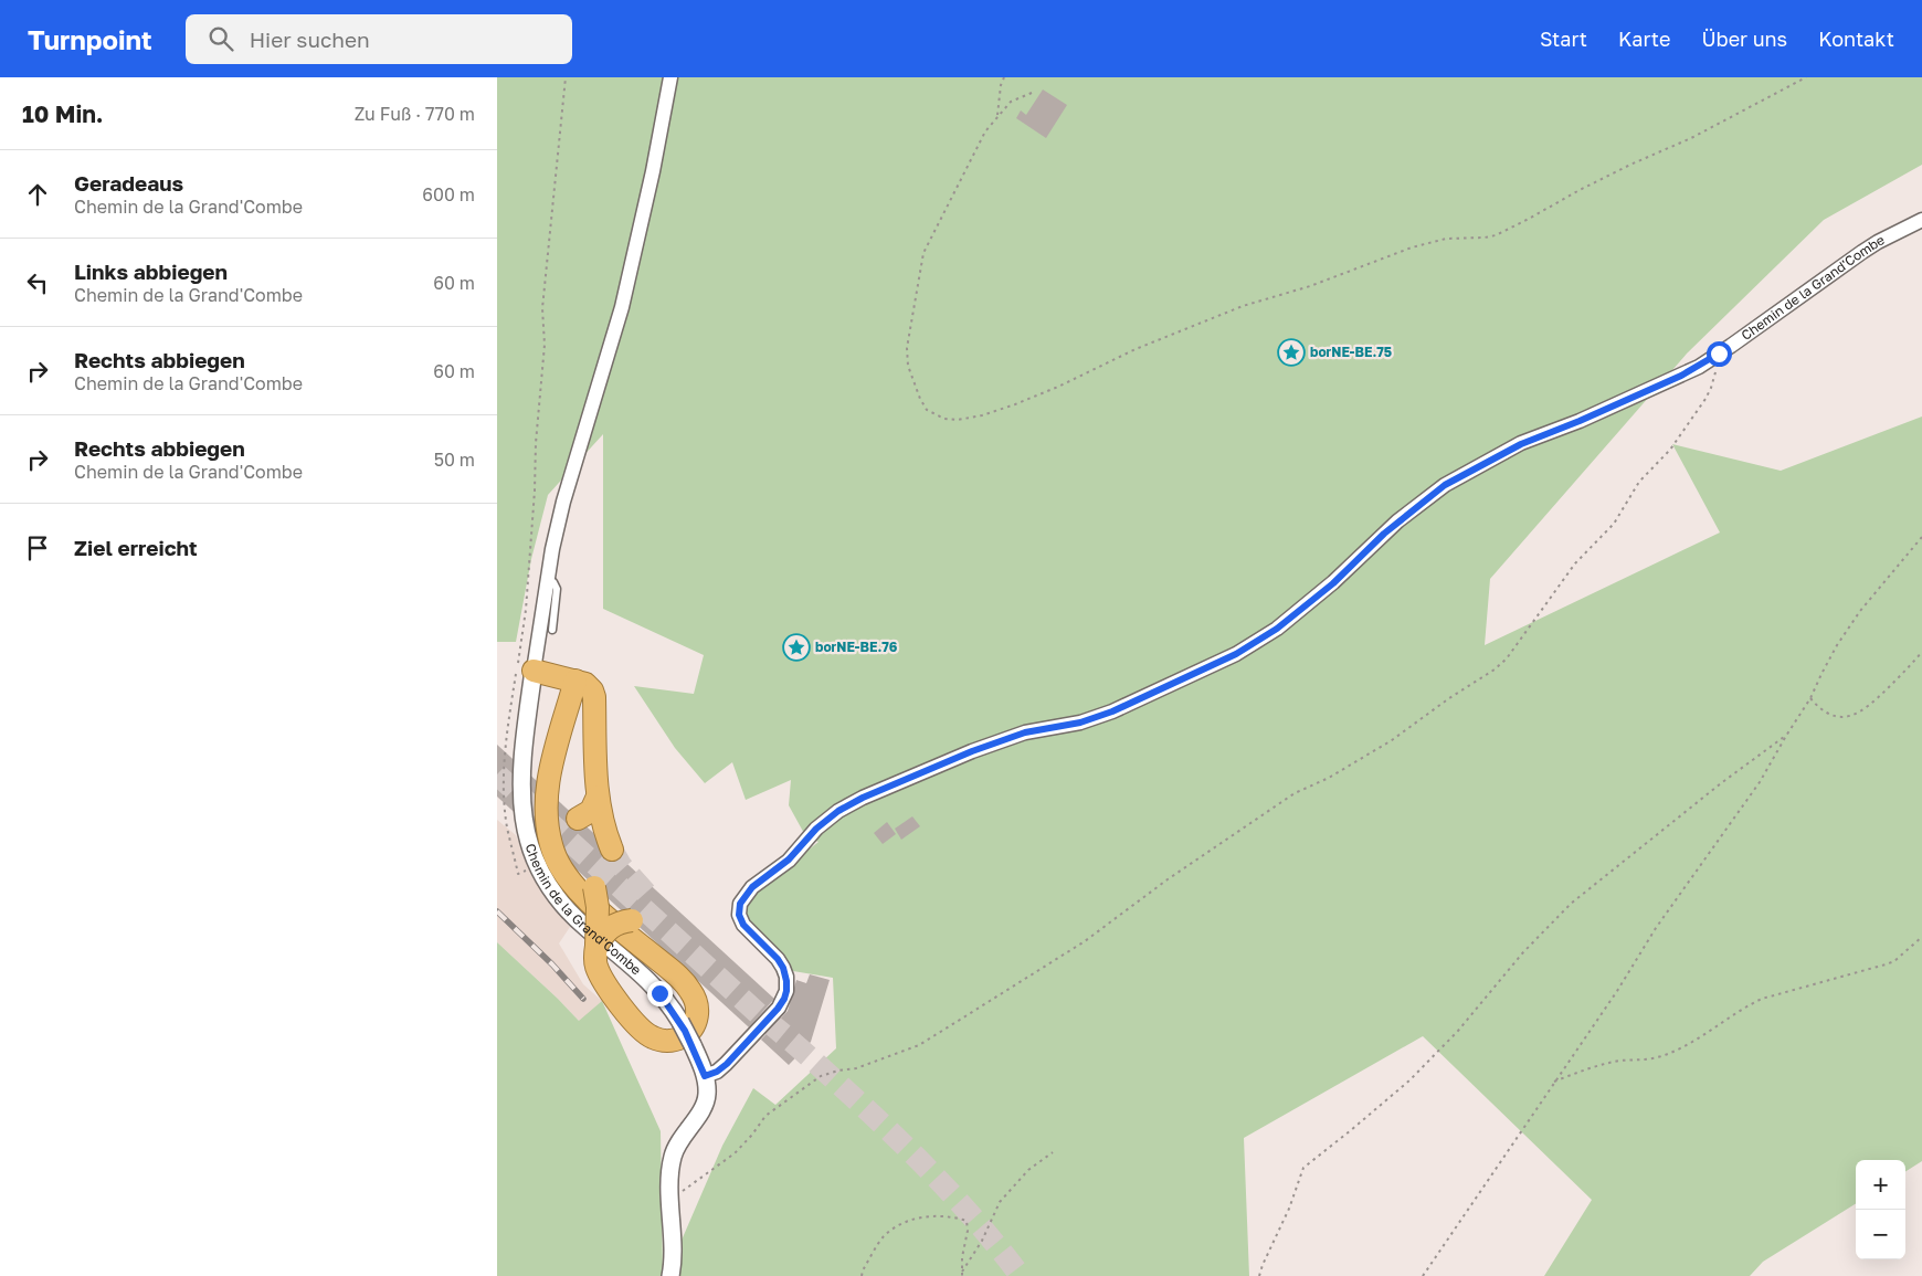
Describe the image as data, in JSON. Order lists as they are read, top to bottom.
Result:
{
  "streets": {
    "street": ["Chemin de la Grand'Combe"]
  },
  "places": {
    "place": ["borNE-BE.75", "borNE-BE.76"]
  },
  "page": {
    "header": "Turnpoint",
    "search": "Hier suchen",
    "nav": [
      "Start",
      "Karte",
      "Über uns",
      "Kontakt"
    ],
    "heading": ["10 Min.", "Zu Fuß · 770 m"],
    "list": [
      ["Geradeaus", "Chemin de la Grand'Combe", "600 m"],
      ["Links abbiegen", "Chemin de la Grand'Combe", "60 m"],
      ["Rechts abbiegen", "Chemin de la Grand'Combe", "60 m"],
      ["Rechts abbiegen", "Chemin de la Grand'Combe", "50 m"],
      "Ziel erreicht"
    ],
    "map_buttons": ["+", "−"]
  }
}
